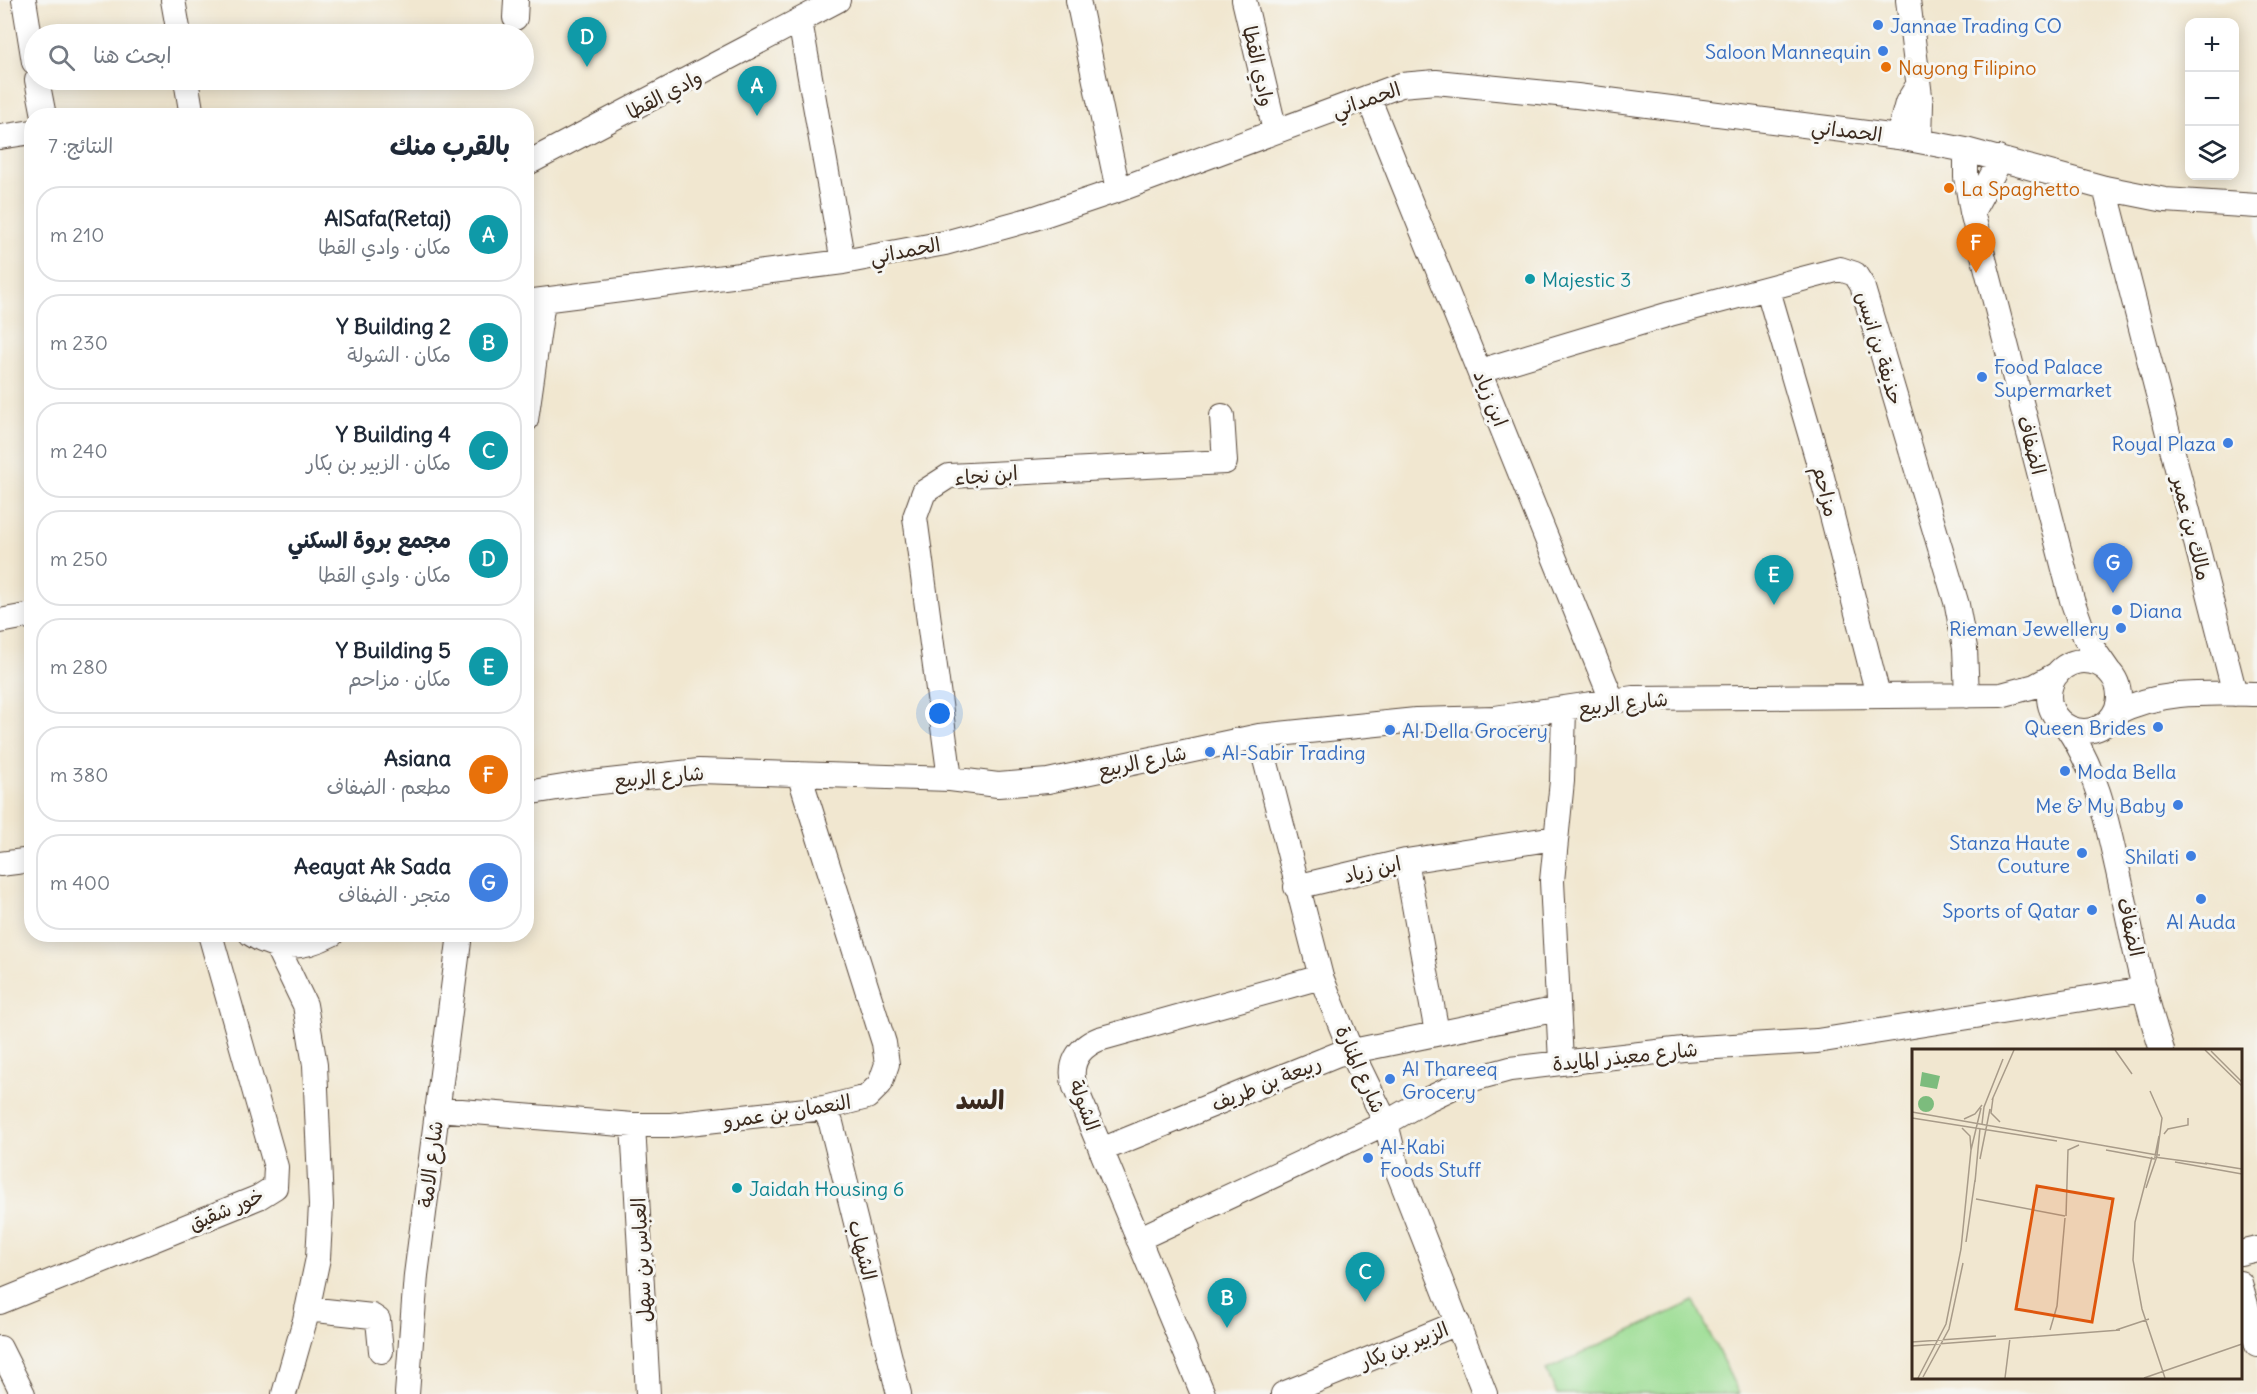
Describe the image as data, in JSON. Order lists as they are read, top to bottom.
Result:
{
  "streets": {
    "street": [
      "وادي القطا",
      "الحمداني",
      "حذيفة بن انيس",
      "ابن زياد",
      "الضفاف",
      "ابن نجاء",
      "مزاحم",
      "مالك بن عمير",
      "شارع الربيع",
      "شارع معيذر المايدة",
      "شارع المنارة",
      "ربيعة بن طريف",
      "الشولة",
      "النعمان بن عمرو",
      "شارع الامة",
      "خور شقيق",
      "الشهاب",
      "العباس بن سهل",
      "الزبير بن بكار"
    ]
  },
  "crossings": [
    ["وادي القطا", "الحمداني"],
    ["الحمداني", "ابن زياد"],
    ["الحمداني", "الضفاف"],
    ["الحمداني", "مالك بن عمير"],
    ["حذيفة بن انيس", "ابن زياد"],
    ["حذيفة بن انيس", "مزاحم"],
    ["حذيفة بن انيس", "شارع الربيع"],
    ["ابن زياد", "شارع الربيع"],
    ["ابن زياد", "شارع المنارة"],
    ["الضفاف", "شارع الربيع"],
    ["الضفاف", "شارع معيذر المايدة"],
    ["ابن نجاء", "شارع الربيع"],
    ["مزاحم", "شارع الربيع"],
    ["شارع الربيع", "شارع المنارة"],
    ["شارع الربيع", "النعمان بن عمرو"],
    ["شارع معيذر المايدة", "شارع المنارة"],
    ["شارع معيذر المايدة", "الشولة"],
    ["شارع المنارة", "ربيعة بن طريف"],
    ["شارع المنارة", "الشولة"],
    ["شارع المنارة", "الزبير بن بكار"],
    ["ربيعة بن طريف", "الشولة"],
    ["النعمان بن عمرو", "شارع الامة"],
    ["النعمان بن عمرو", "الشهاب"],
    ["النعمان بن عمرو", "العباس بن سهل"]
  ],
  "districts": ["السد"],
  "places": [
    "Jannae Trading CO",
    "Saloon Mannequin",
    "Nayong Filipino",
    "La Spaghetto",
    "Majestic 3",
    "Food Palace Supermarket",
    "Royal Plaza",
    "Diana",
    "Rieman Jewellery",
    "Queen Brides",
    "Al Della Grocery",
    "Al-Sabir Trading",
    "Moda Bella",
    "Me & My Baby",
    "Stanza Haute Couture",
    "Shilati",
    "Al Auda",
    "Sports of Qatar",
    "Al Thareeq Grocery",
    "Al-Kabi Foods Stuff",
    "Jaidah Housing 6"
  ],
  "page": {
    "pins": [
      "D",
      "A",
      "F",
      "G",
      "E",
      "C",
      "B"
    ],
    "map_buttons": ["+", "−"],
    "search": "ابحث هنا",
    "heading": ["بالقرب منك", "النتائج: 7"],
    "list": [
      {
        "mark": "A",
        "name": "AlSafa(Retaj)",
        "note": "مكان · وادي القطا",
        "value": "210 m"
      },
      {
        "mark": "B",
        "name": "Y Building 2",
        "note": "مكان · الشولة",
        "value": "230 m"
      },
      {
        "mark": "C",
        "name": "Y Building 4",
        "note": "مكان · الزبير بن بكار",
        "value": "240 m"
      },
      {
        "mark": "D",
        "name": "مجمع بروة السكني",
        "note": "مكان · وادي القطا",
        "value": "250 m"
      },
      {
        "mark": "E",
        "name": "Y Building 5",
        "note": "مكان · مزاحم",
        "value": "280 m"
      },
      {
        "mark": "F",
        "name": "Asiana",
        "note": "مطعم · الضفاف",
        "value": "380 m"
      },
      {
        "mark": "G",
        "name": "Aeayat Ak Sada",
        "note": "متجر · الضفاف",
        "value": "400 m"
      }
    ]
  }
}
